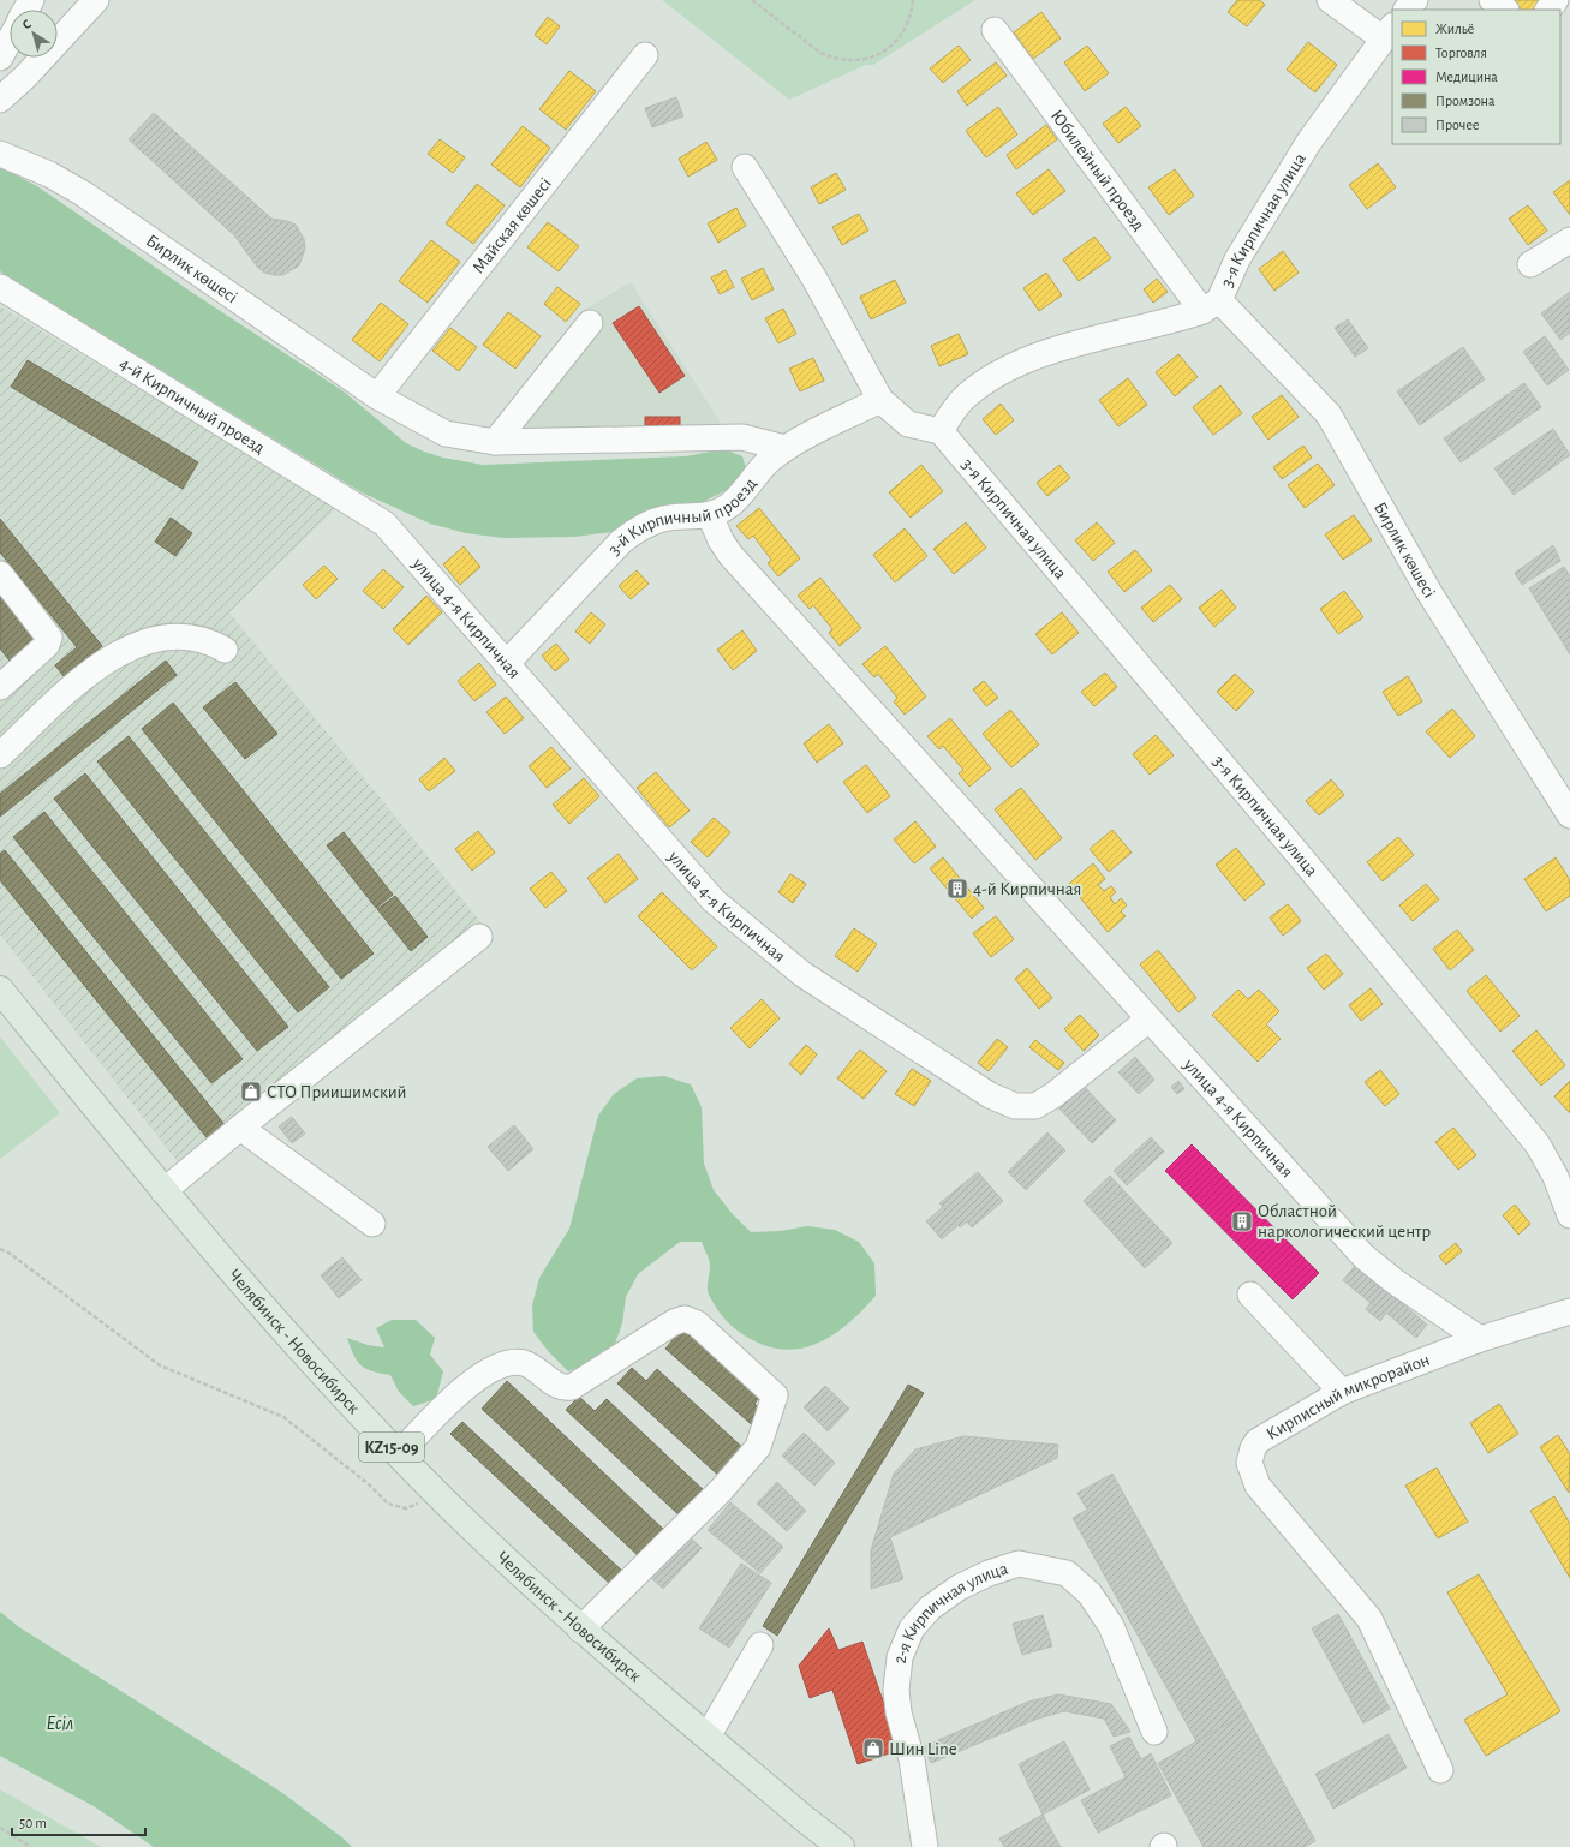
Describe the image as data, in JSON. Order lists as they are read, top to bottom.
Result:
{
  "streets": {
    "highway": ["Челябинск - Новосибирск", "KZ15-09"],
    "street": [
      "Юбилейный проезд",
      "3-я Кирпичная улица",
      "Майская көшесі",
      "Бирлик көшесі",
      "4-й Кирпичный проезд",
      "3-й Кирпичный проезд",
      "улица 4-я Кирпичная",
      "Кирписный микрорайон",
      "2-я Кирпичная улица"
    ]
  },
  "crossings": [
    ["Юбилейный проезд", "3-я Кирпичная улица"],
    ["Юбилейный проезд", "Бирлик көшесі"],
    ["3-я Кирпичная улица", "Бирлик көшесі"],
    ["Майская көшесі", "Бирлик көшесі"],
    ["Бирлик көшесі", "3-й Кирпичный проезд"],
    ["4-й Кирпичный проезд", "улица 4-я Кирпичная"],
    ["3-й Кирпичный проезд", "улица 4-я Кирпичная"],
    ["улица 4-я Кирпичная", "Кирписный микрорайон"]
  ],
  "water": ["Есіл"],
  "places": {
    "building": ["4-й Кирпичная", "Областной наркологический центр"],
    "shop": ["СТО Приишимский", "Шин Line"]
  },
  "legend": [
    "Жильё",
    "Торговля",
    "Медицина",
    "Промзона",
    "Прочее"
  ],
  "scale_bar": "50 m",
  "north": "top left"
}
